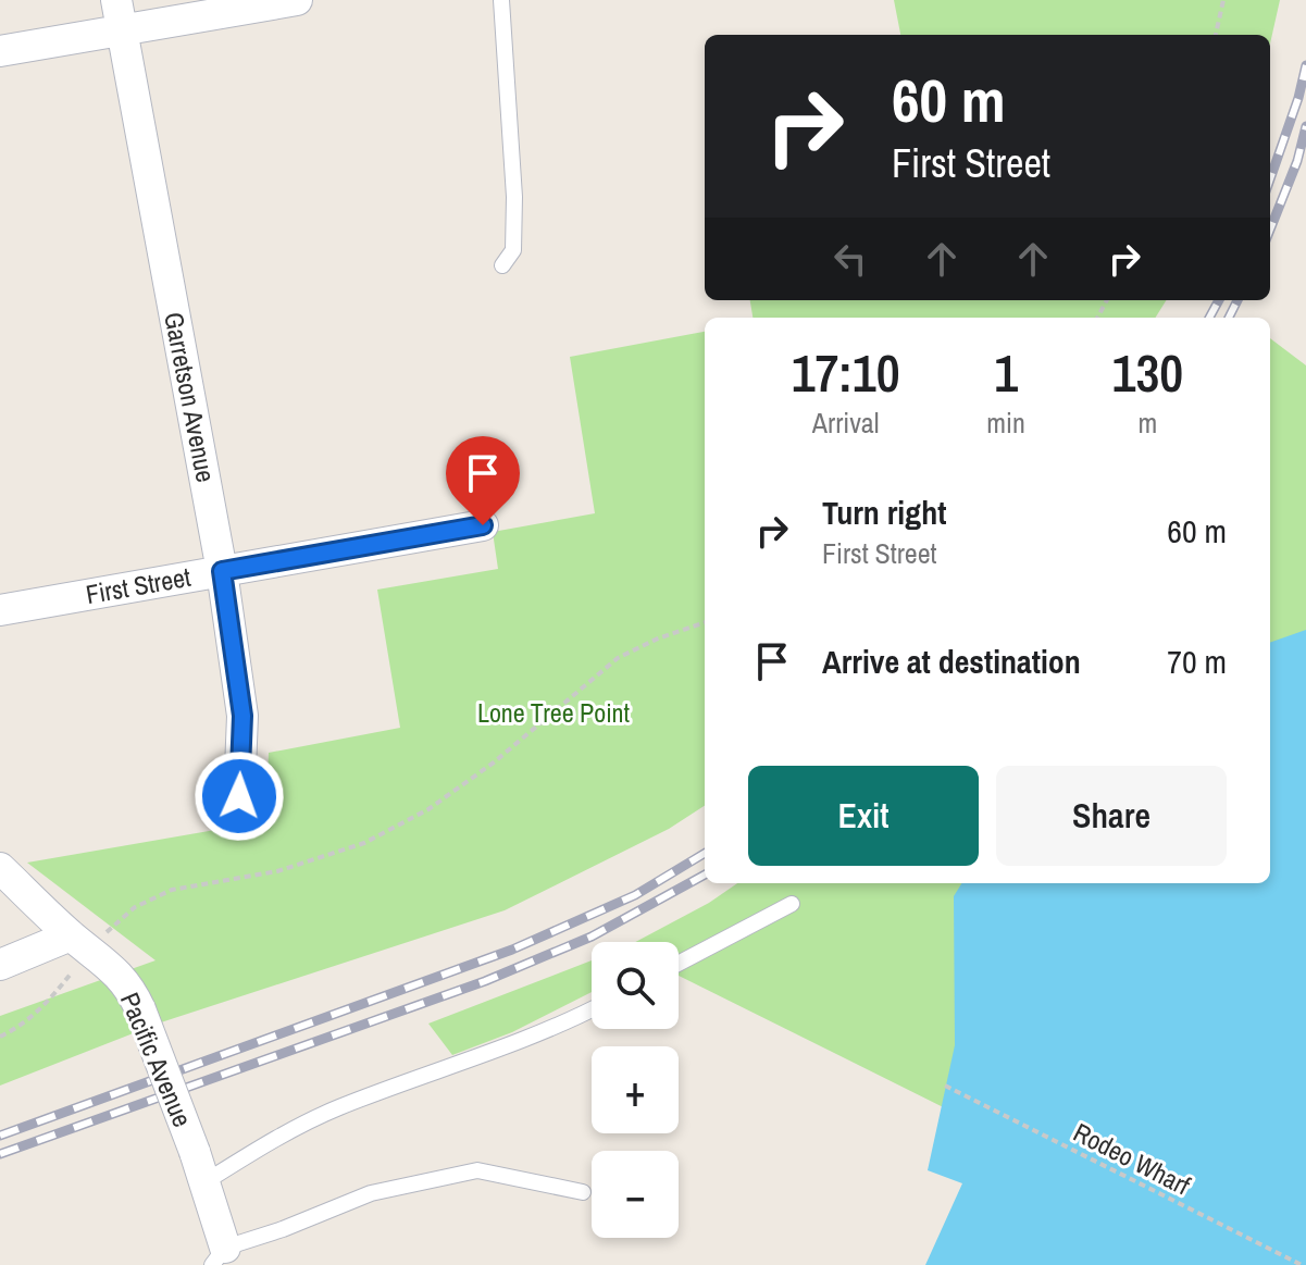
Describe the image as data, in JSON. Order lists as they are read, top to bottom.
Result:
{
  "streets": {
    "street": ["Garretson Avenue", "First Street", "Pacific Avenue"],
    "path": ["Rodeo Wharf"]
  },
  "crossings": [
    ["Garretson Avenue", "First Street"]
  ],
  "parks": ["Lone Tree Point"],
  "page": {
    "turn": ["60 m", "First Street"],
    "eta": [
      "17:10",
      "Arrival",
      "1",
      "min",
      "130",
      "m"
    ],
    "list": [
      {
        "name": "Turn right",
        "note": "First Street",
        "value": "60 m"
      },
      {
        "name": "Arrive at destination",
        "value": "70 m"
      }
    ],
    "buttons": ["Exit", "Share"],
    "map_buttons": ["+", "−"]
  }
}
